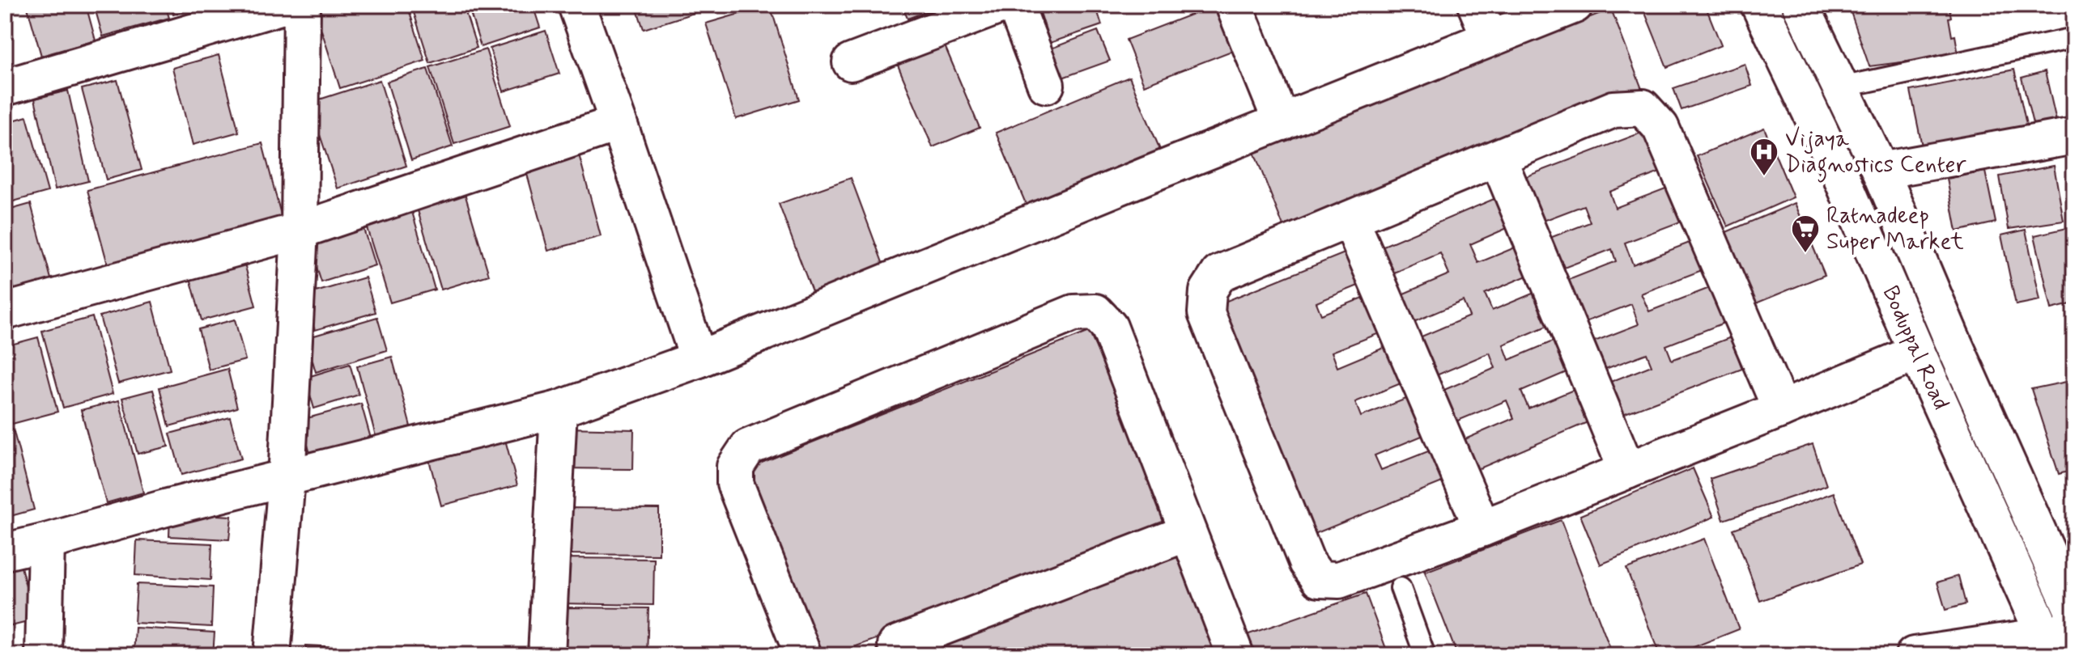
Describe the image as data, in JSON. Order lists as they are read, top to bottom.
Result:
{
  "streets": {
    "street": ["Boduppal Road"]
  },
  "places": {
    "hospital": ["Vijaya Diagnostics Center"],
    "supermarket": ["Ratnadeep Super Market"]
  }
}
